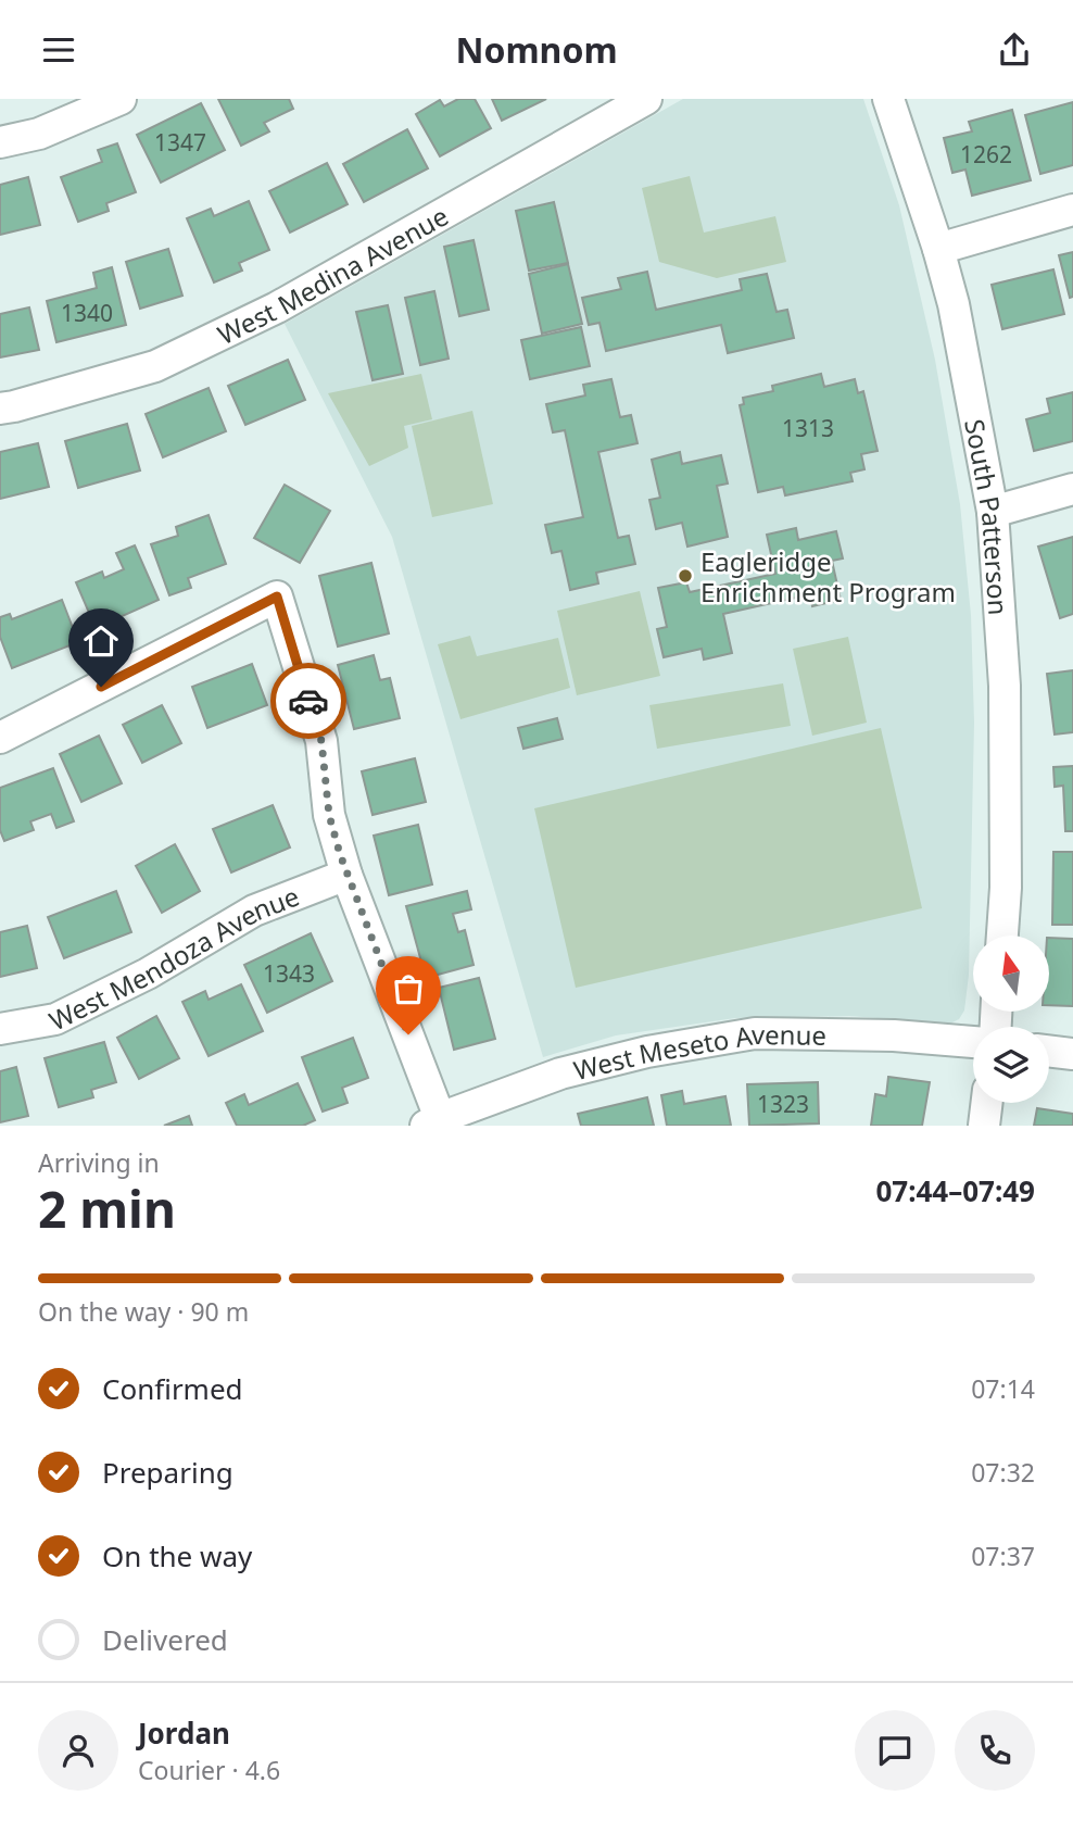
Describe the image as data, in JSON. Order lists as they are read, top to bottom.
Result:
{
  "streets": {
    "street": [
      "West Medina Avenue",
      "South Patterson",
      "West Mendoza Avenue",
      "West Meseto Avenue"
    ]
  },
  "places": ["Eagleridge Enrichment Program"],
  "house_numbers": [
    "1347",
    "1262",
    "1340",
    "1313",
    "1343",
    "1323"
  ],
  "north": "top",
  "page": {
    "header": "Nomnom",
    "heading": ["2 min", "Arriving in", "07:44–07:49"],
    "panel": ["Jordan", "Courier · 4.6"],
    "bar": "On the way · 90 m",
    "list": [
      ["Confirmed", "07:14"],
      ["Preparing", "07:32"],
      ["On the way", "07:37"],
      "Delivered"
    ]
  }
}
